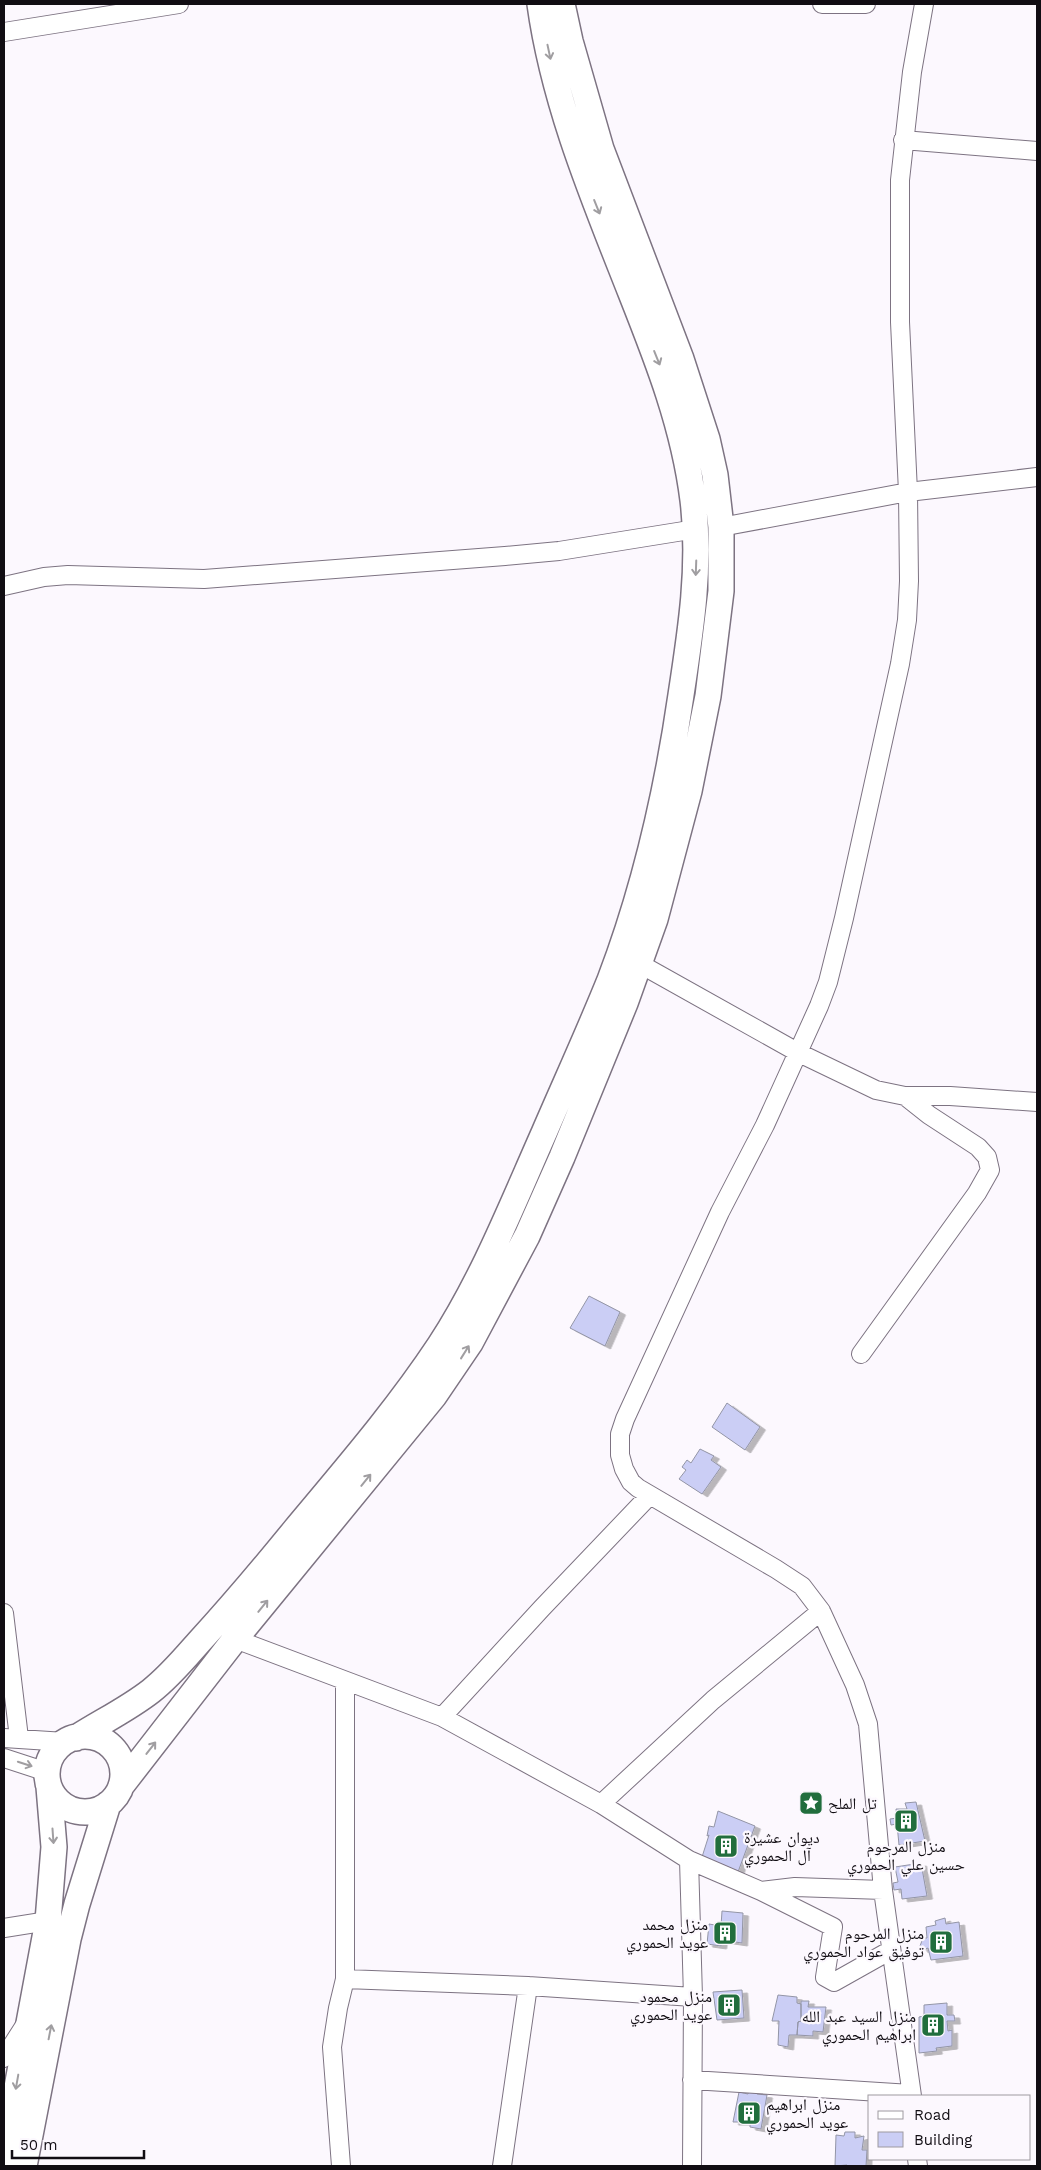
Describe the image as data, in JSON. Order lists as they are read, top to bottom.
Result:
{
  "places": {
    "place": ["تل الملح"],
    "building": [
      "منزل المرحوم حسين علي الحموري",
      "ديوان عشيرة آل الحموري",
      "منزل محمد عويد الحموري",
      "منزل المرحوم توفيق عواد الحموري",
      "منزل محمود عويد الحموري",
      "منزل السيد عبد الله ابراهيم الحموري",
      "منزل ابراهيم عويد الحموري"
    ]
  },
  "legend": ["Road", "Building"],
  "scale_bar": "50 m"
}
